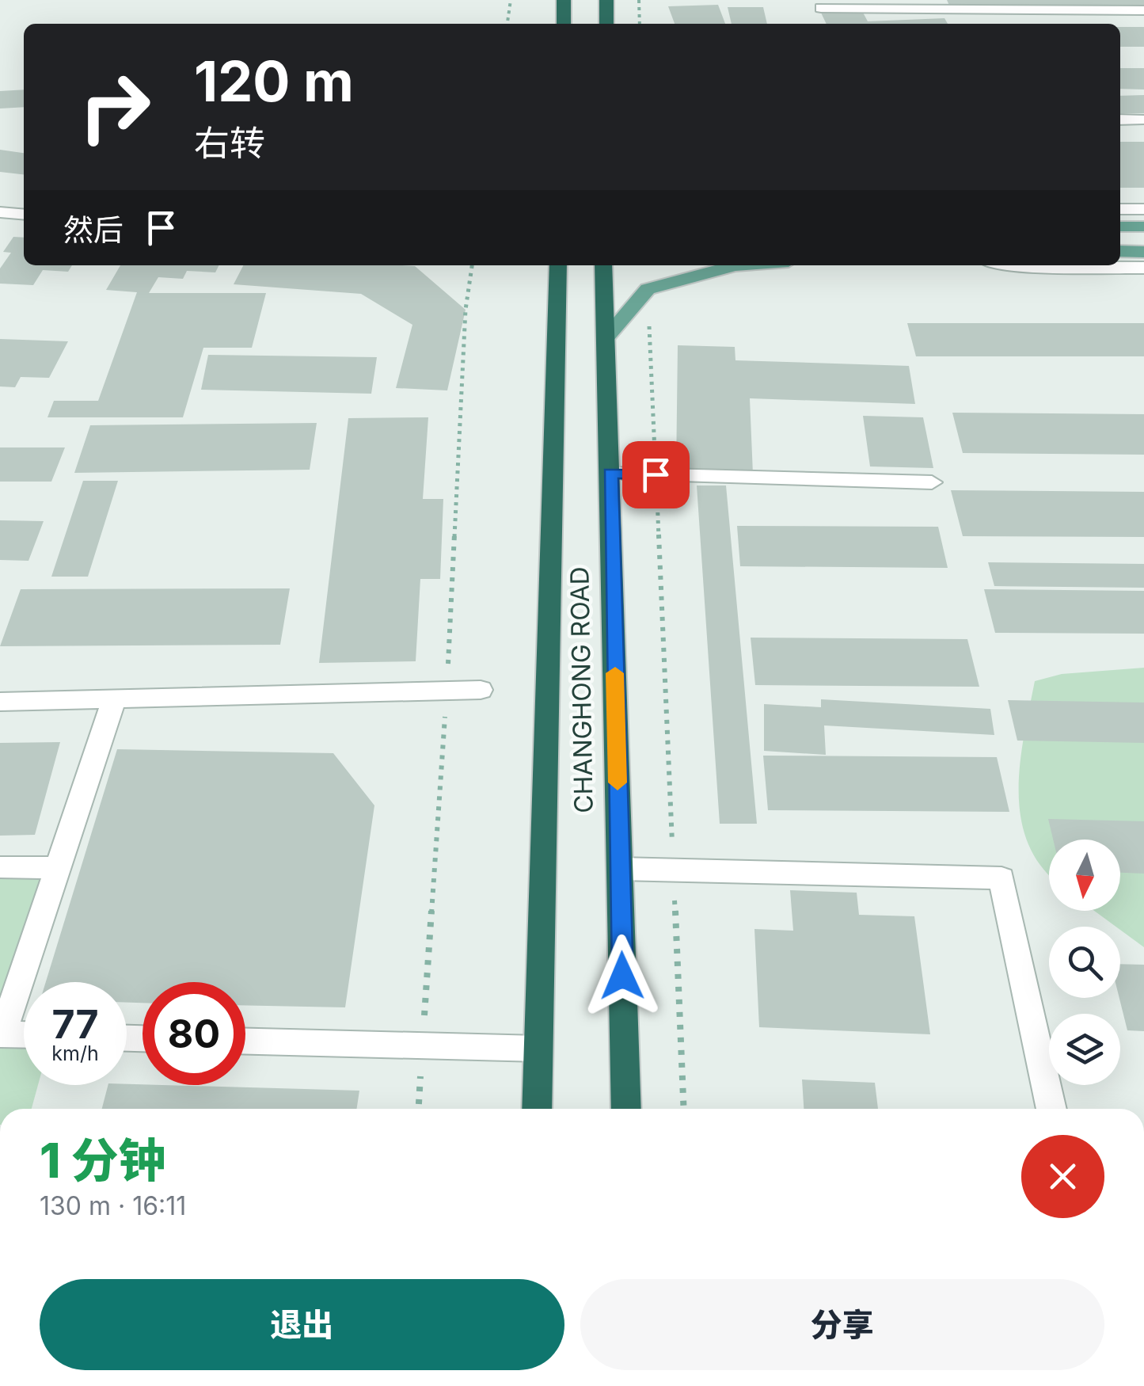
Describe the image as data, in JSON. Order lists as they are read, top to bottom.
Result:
{
  "streets": {
    "highway": ["CHANGHONG ROAD"]
  },
  "north": "bottom",
  "page": {
    "turn": ["120 m", "右转"],
    "then": "然后",
    "speed": "77 km/h",
    "limit": "80",
    "heading": ["1 分钟", "130 m · 16:11"],
    "buttons": ["退出", "分享"]
  }
}
